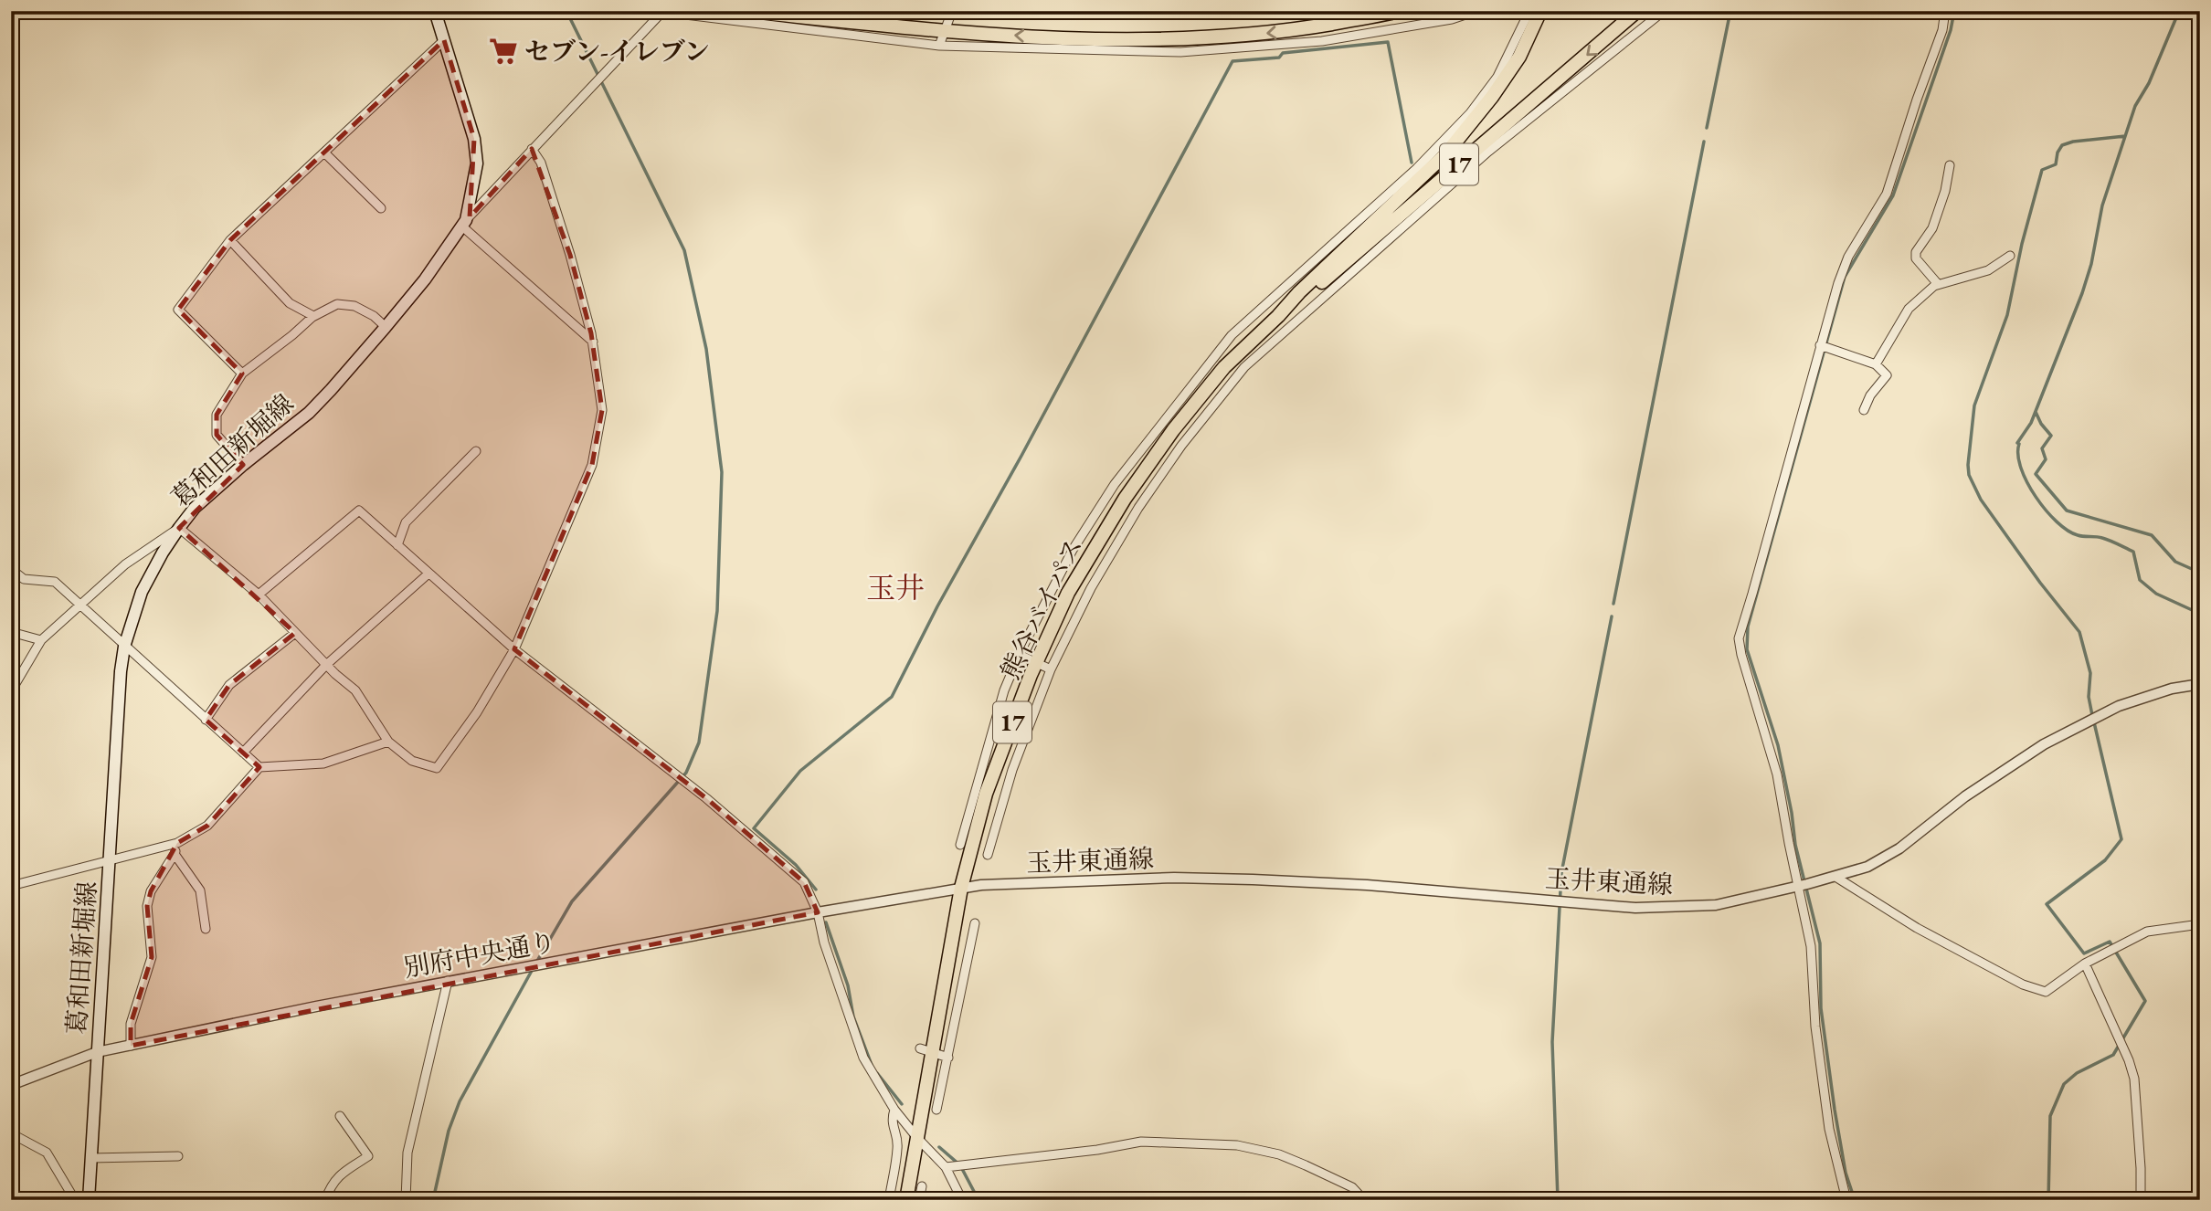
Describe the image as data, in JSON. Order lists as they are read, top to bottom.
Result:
{
  "streets": {
    "highway": ["17", "熊谷バイパス"],
    "main road": ["葛和田新堀線"],
    "street": ["玉井東通線", "別府中央通り"]
  },
  "crossings": [
    ["17", "熊谷バイパス"],
    ["葛和田新堀線", "別府中央通り"],
    ["熊谷バイパス", "玉井東通線"],
    ["熊谷バイパス", "別府中央通り"],
    ["玉井東通線", "別府中央通り"]
  ],
  "districts": ["玉井"],
  "places": {
    "supermarket": ["セブン-イレブン"]
  }
}
